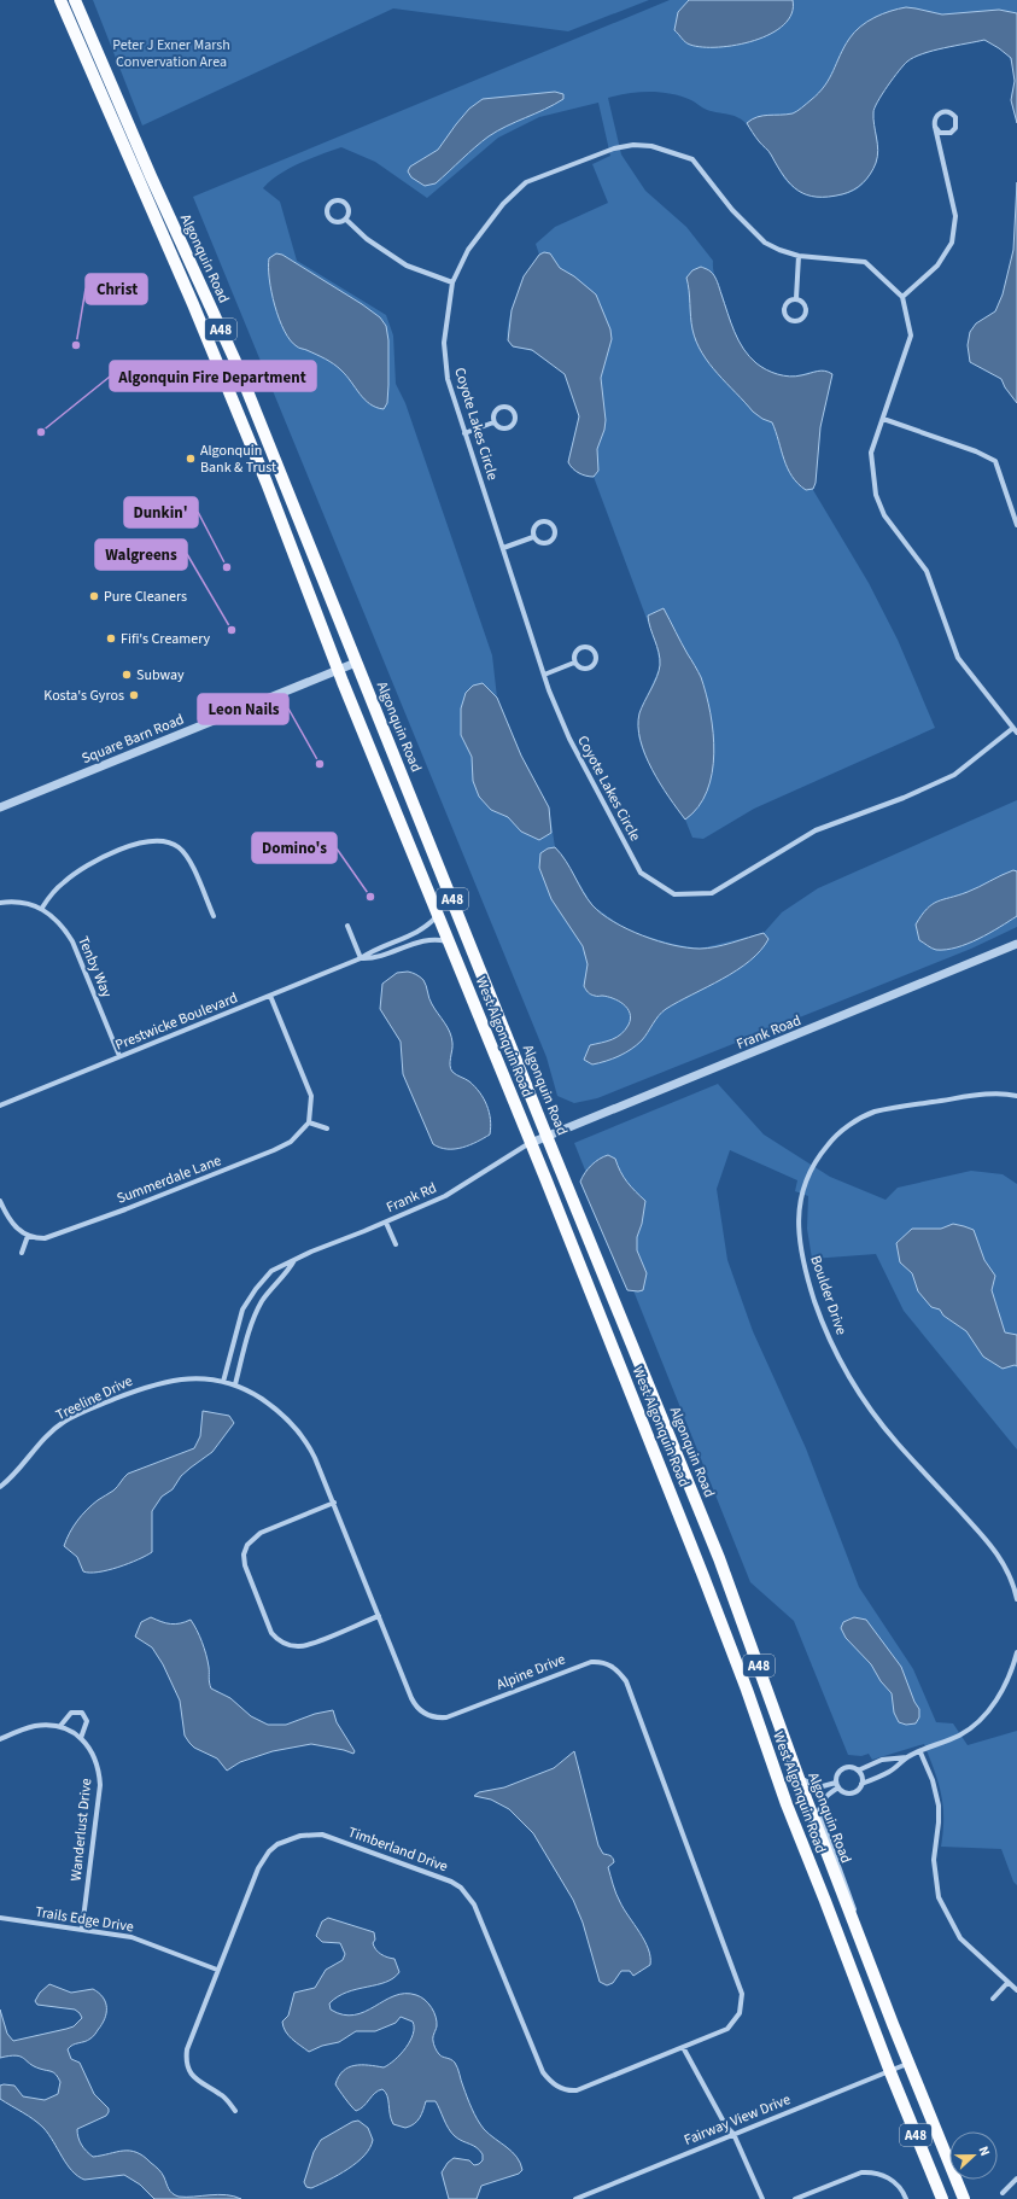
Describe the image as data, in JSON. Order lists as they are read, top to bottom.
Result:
{
  "streets": {
    "main road": ["Algonquin Road", "A48", "West Algonquin Road"],
    "street": [
      "Coyote Lakes Circle",
      "Square Barn Road",
      "Tenby Way",
      "Prestwicke Boulevard",
      "Frank Road",
      "Summerdale Lane",
      "Frank Rd",
      "Boulder Drive",
      "Treeline Drive",
      "Alpine Drive",
      "Wanderlust Drive",
      "Timberland Drive",
      "Trails Edge Drive",
      "Fairway View Drive"
    ]
  },
  "crossings": [
    ["Algonquin Road", "Square Barn Road"],
    ["Algonquin Road", "Frank Road"],
    ["Algonquin Road", "West Algonquin Road"],
    ["Algonquin Road", "Fairway View Drive"],
    ["Square Barn Road", "West Algonquin Road"],
    ["Tenby Way", "Prestwicke Boulevard"],
    ["Prestwicke Boulevard", "West Algonquin Road"],
    ["Frank Road", "West Algonquin Road"],
    ["Frank Road", "Frank Rd"],
    ["West Algonquin Road", "Frank Rd"],
    ["West Algonquin Road", "Fairway View Drive"],
    ["Frank Rd", "Treeline Drive"],
    ["Frank Rd", "Alpine Drive"],
    ["Treeline Drive", "Alpine Drive"],
    ["Alpine Drive", "Timberland Drive"],
    ["Wanderlust Drive", "Trails Edge Drive"],
    ["Timberland Drive", "Trails Edge Drive"]
  ],
  "parks": ["Peter J Exner Marsh Convervation Area"],
  "places": [
    "Christ",
    "Algonquin Fire Department",
    "Algonquin Bank & Trust",
    "Dunkin'",
    "Pure Cleaners",
    "Walgreens",
    "Fifi's Creamery",
    "Subway",
    "Kosta's Gyros",
    "Leon Nails",
    "Domino's"
  ],
  "north": "right"
}
